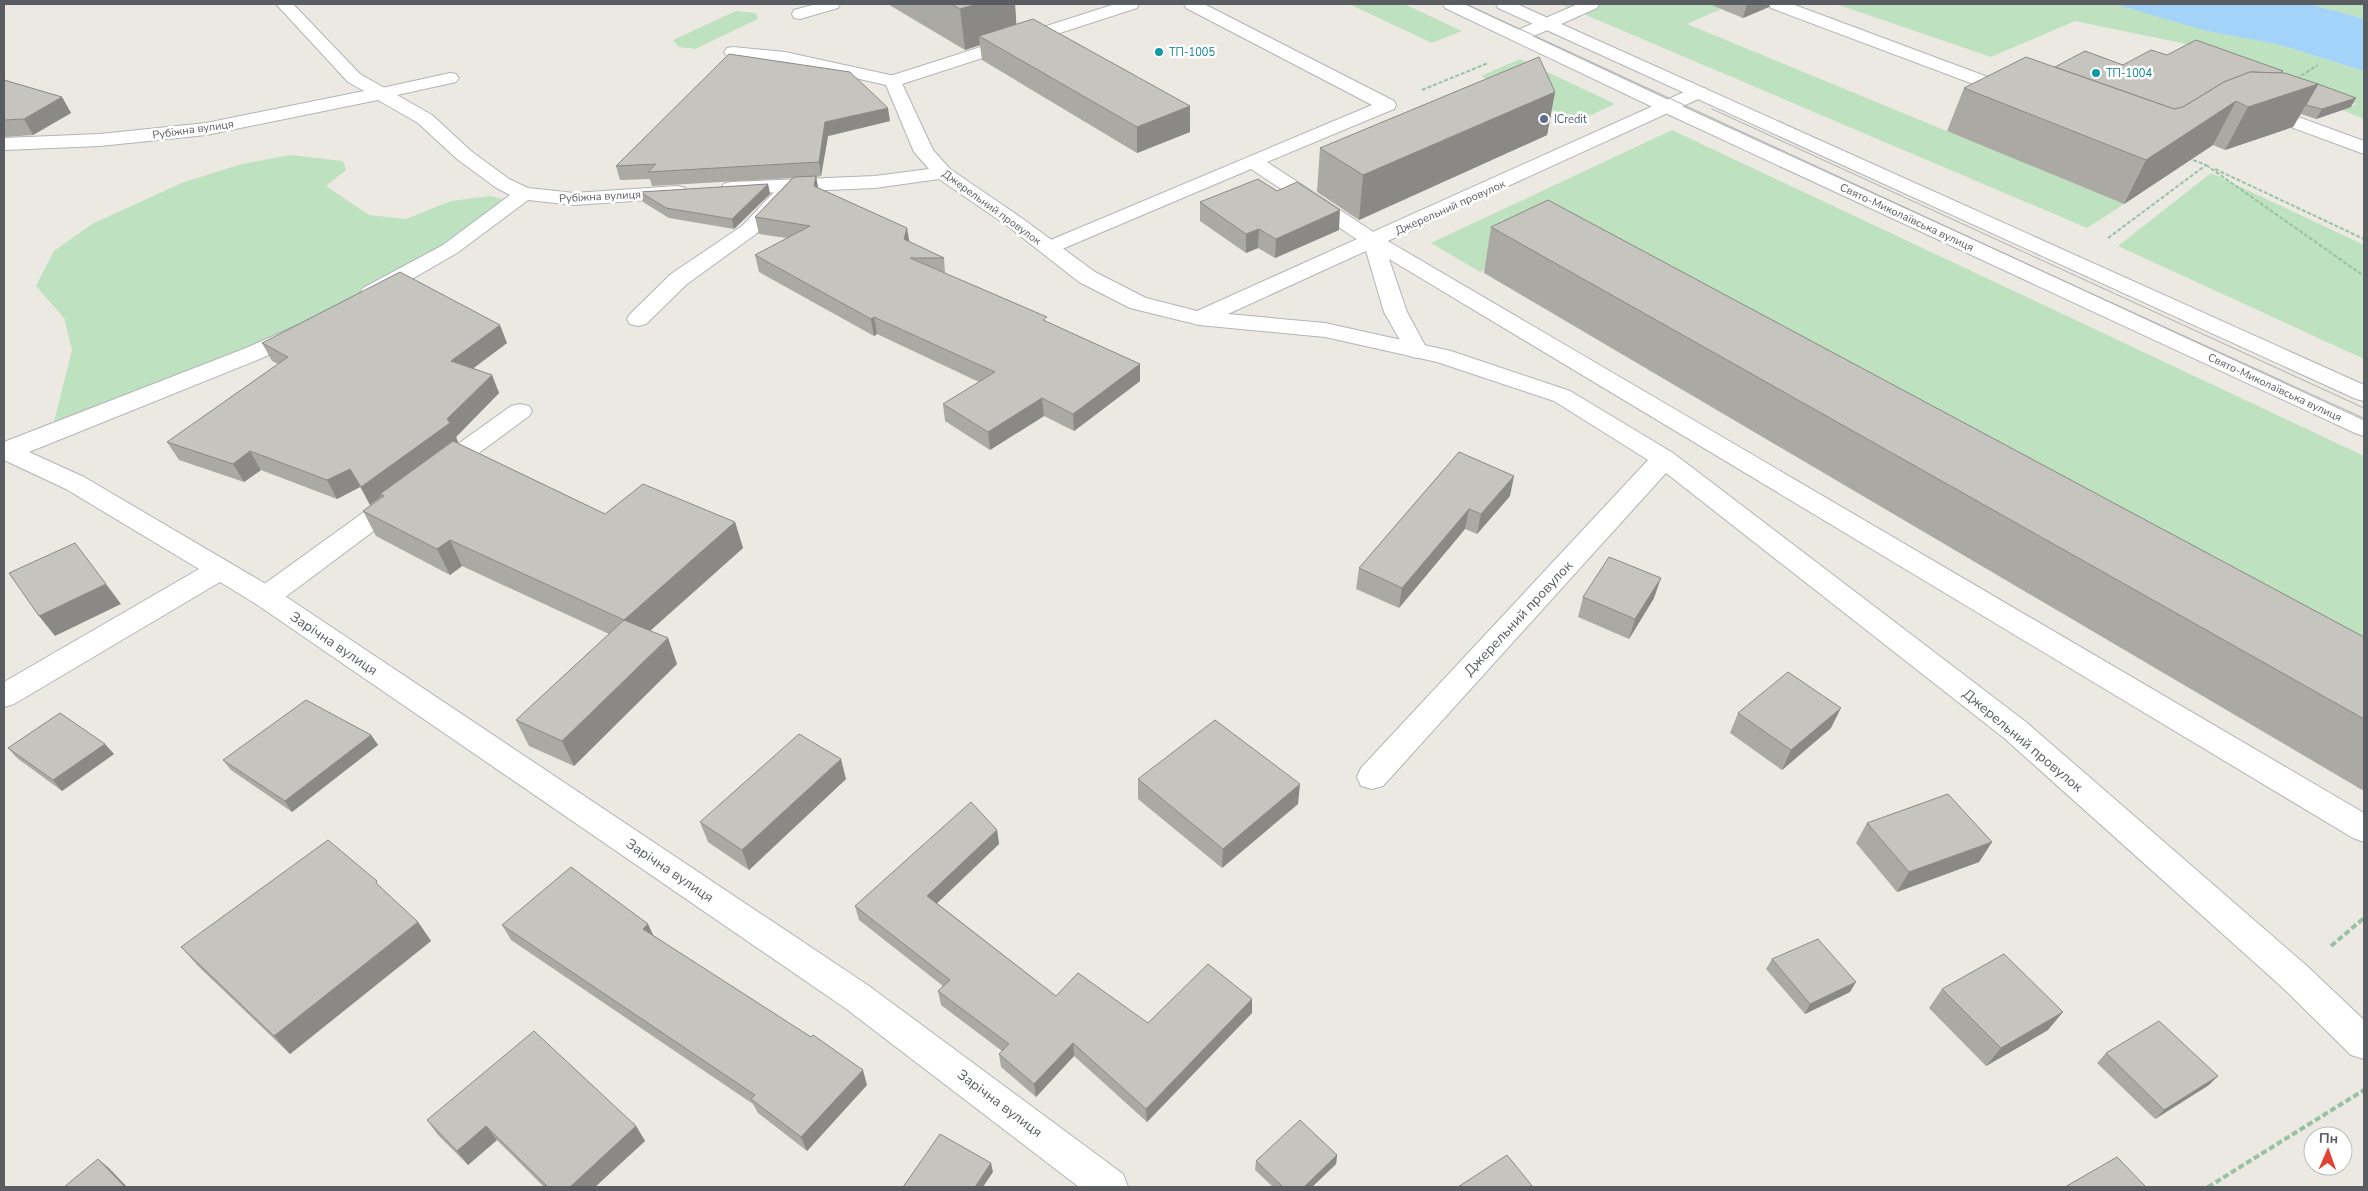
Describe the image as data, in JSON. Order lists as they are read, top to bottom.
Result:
{
  "streets": {
    "street": [
      "Рубіжна вулиця",
      "Джерельний провулок",
      "Свято-Миколаївська вулиця",
      "Зарічна вулиця"
    ]
  },
  "crossings": [
    ["Рубіжна вулиця", "Джерельний провулок"],
    ["Джерельний провулок", "Свято-Миколаївська вулиця"]
  ],
  "places": ["ТП-1005", "ТП-1004", "ICredit"],
  "north": "top"
}
